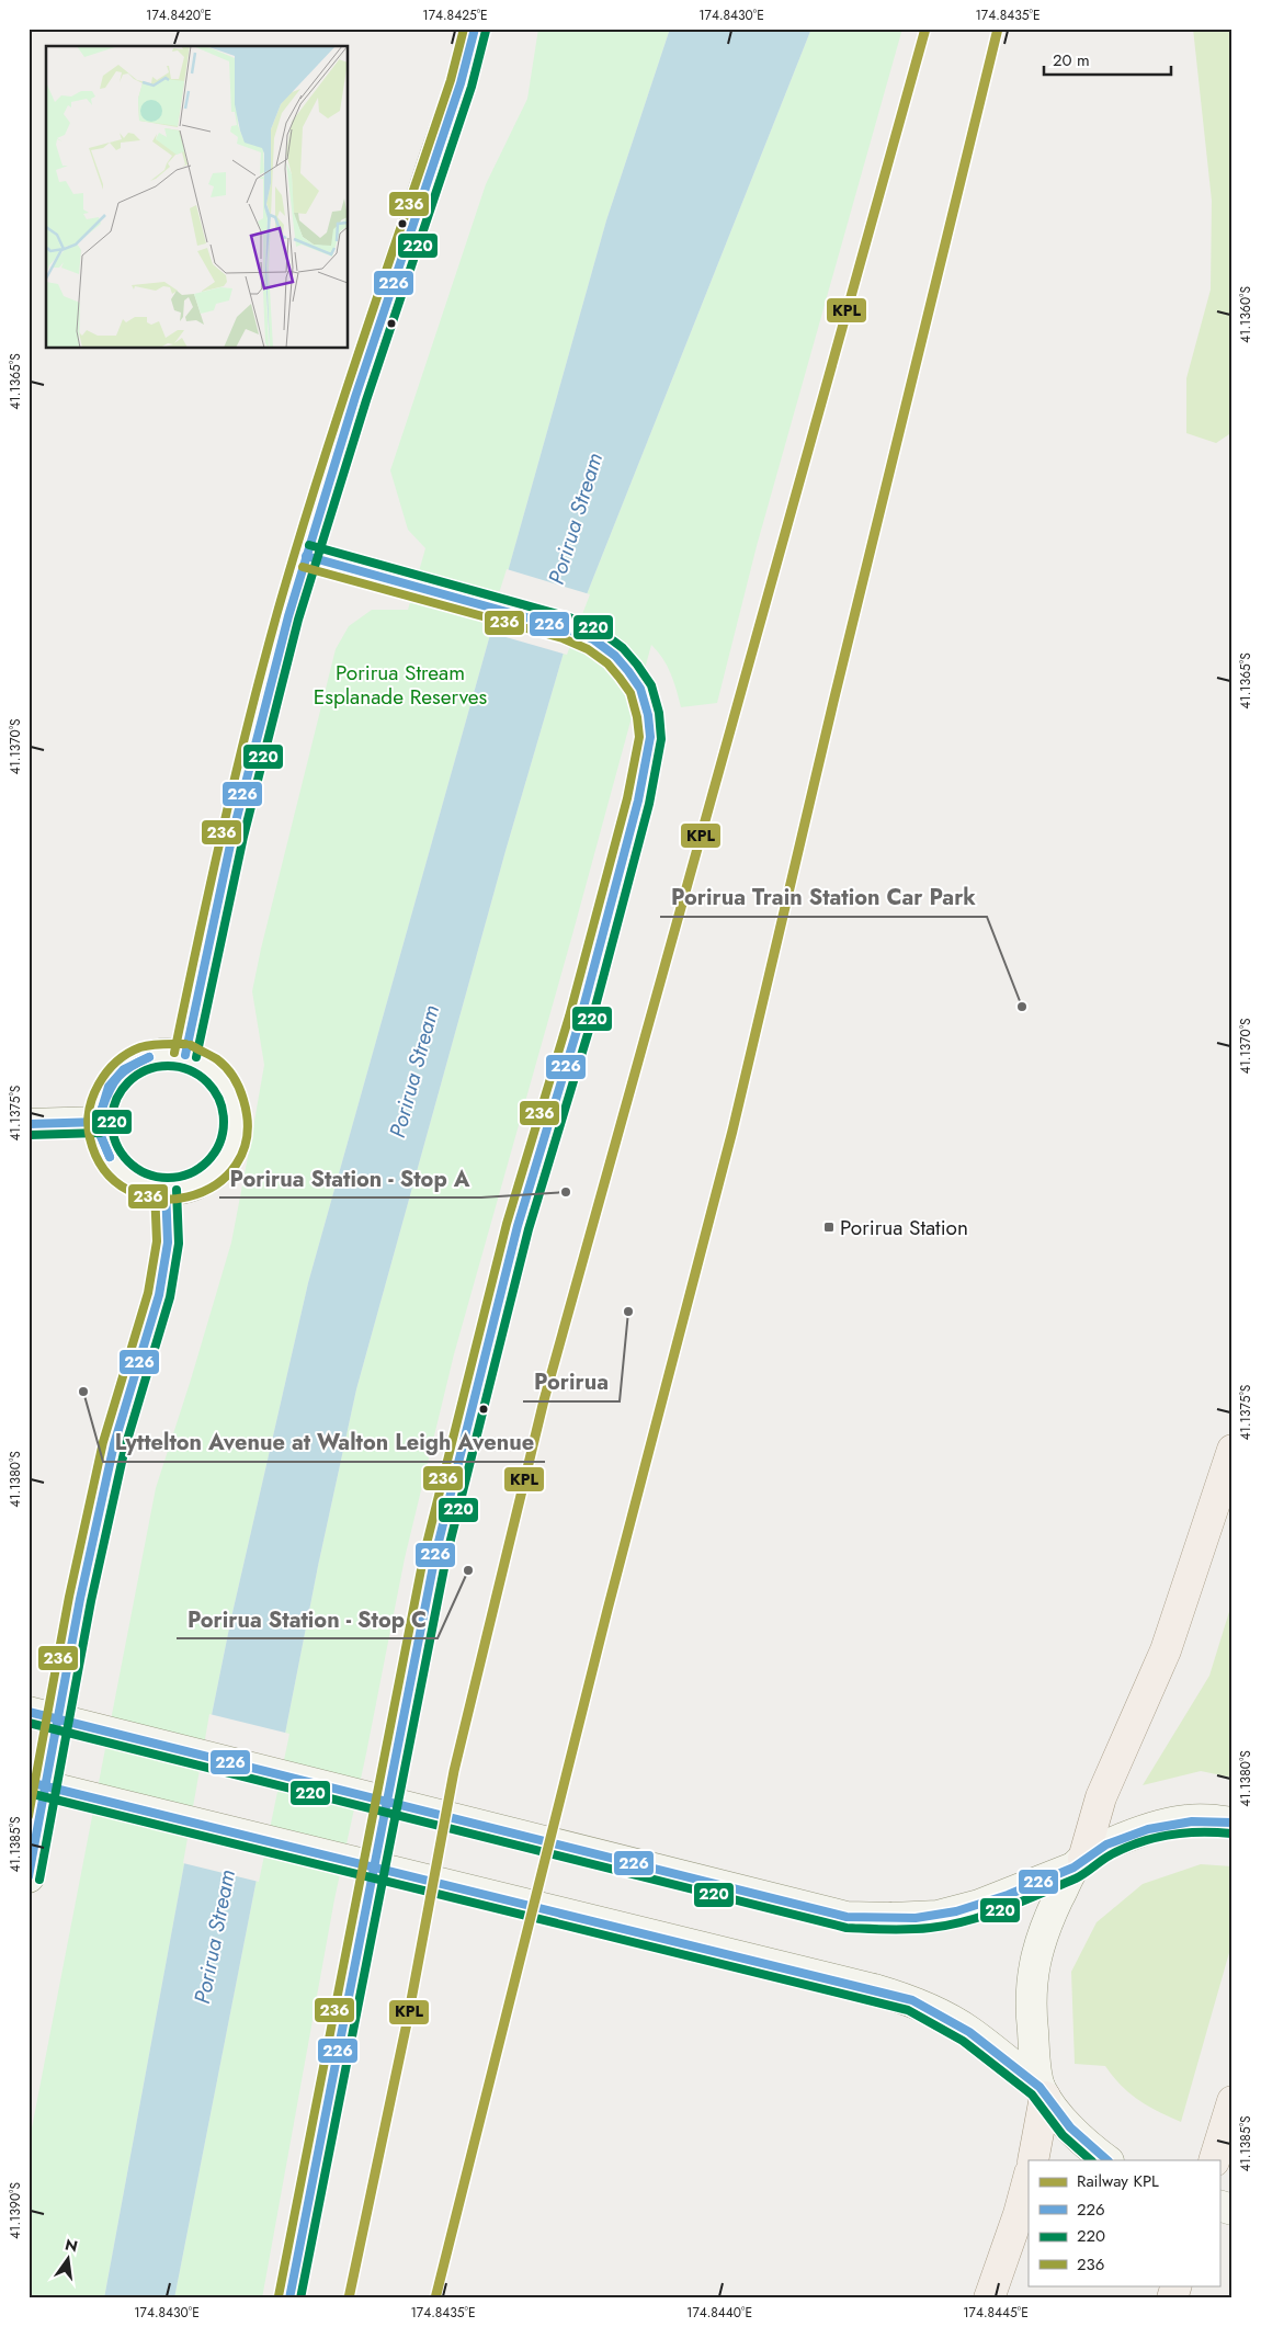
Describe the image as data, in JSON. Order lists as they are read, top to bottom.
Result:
{
  "water": ["Porirua Stream"],
  "parks": ["Porirua Stream Esplanade Reserves"],
  "places": {
    "other": [
      "Porirua Train Station Car Park",
      "Porirua Station - Stop A",
      "Porirua",
      "Lyttelton Avenue at Walton Leigh Avenue",
      "Porirua Station - Stop C"
    ],
    "transit": ["Porirua Station"]
  },
  "lines": [
    "rail line KPL",
    "transit line 226",
    "transit line 236",
    "transit line 220"
  ],
  "legend": [
    "Railway KPL",
    "226",
    "220",
    "236"
  ],
  "scale_bar": "20 m",
  "north": "top",
  "coordinates": [
    "174.8420°E",
    "174.8425°E",
    "174.8430°E",
    "174.8435°E",
    "41.1360°S",
    "41.1365°S",
    "41.1370°S",
    "41.1375°S",
    "41.1380°S",
    "41.1385°S",
    "41.1390°S",
    "174.8440°E",
    "174.8445°E"
  ]
}
